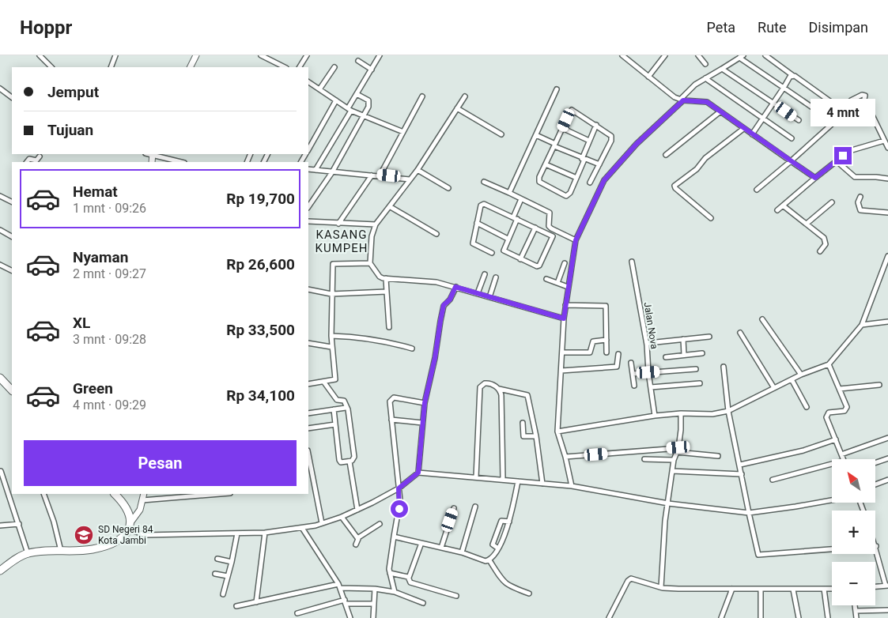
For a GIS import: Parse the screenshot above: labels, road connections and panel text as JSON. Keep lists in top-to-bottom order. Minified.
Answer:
{"streets":{"street":["Jalan Nova"]},"districts":["KASANG KUMPEH"],"places":{"school or university":["SD Negeri 84 Kota Jambi"]},"north":"top left","page":{"header":"Hoppr","nav":["Peta","Rute","Disimpan"],"banner":["Jemput","Tujuan"],"bubble":"4 mnt","list":[{"name":"Hemat","note":"1 mnt · 09:26","value":"Rp 19,700"},{"name":"Nyaman","note":"2 mnt · 09:27","value":"Rp 26,600"},{"name":"XL","note":"3 mnt · 09:28","value":"Rp 33,500"},{"name":"Green","note":"4 mnt · 09:29","value":"Rp 34,100"}],"buttons":"Pesan","map_buttons":["+","−"]}}
